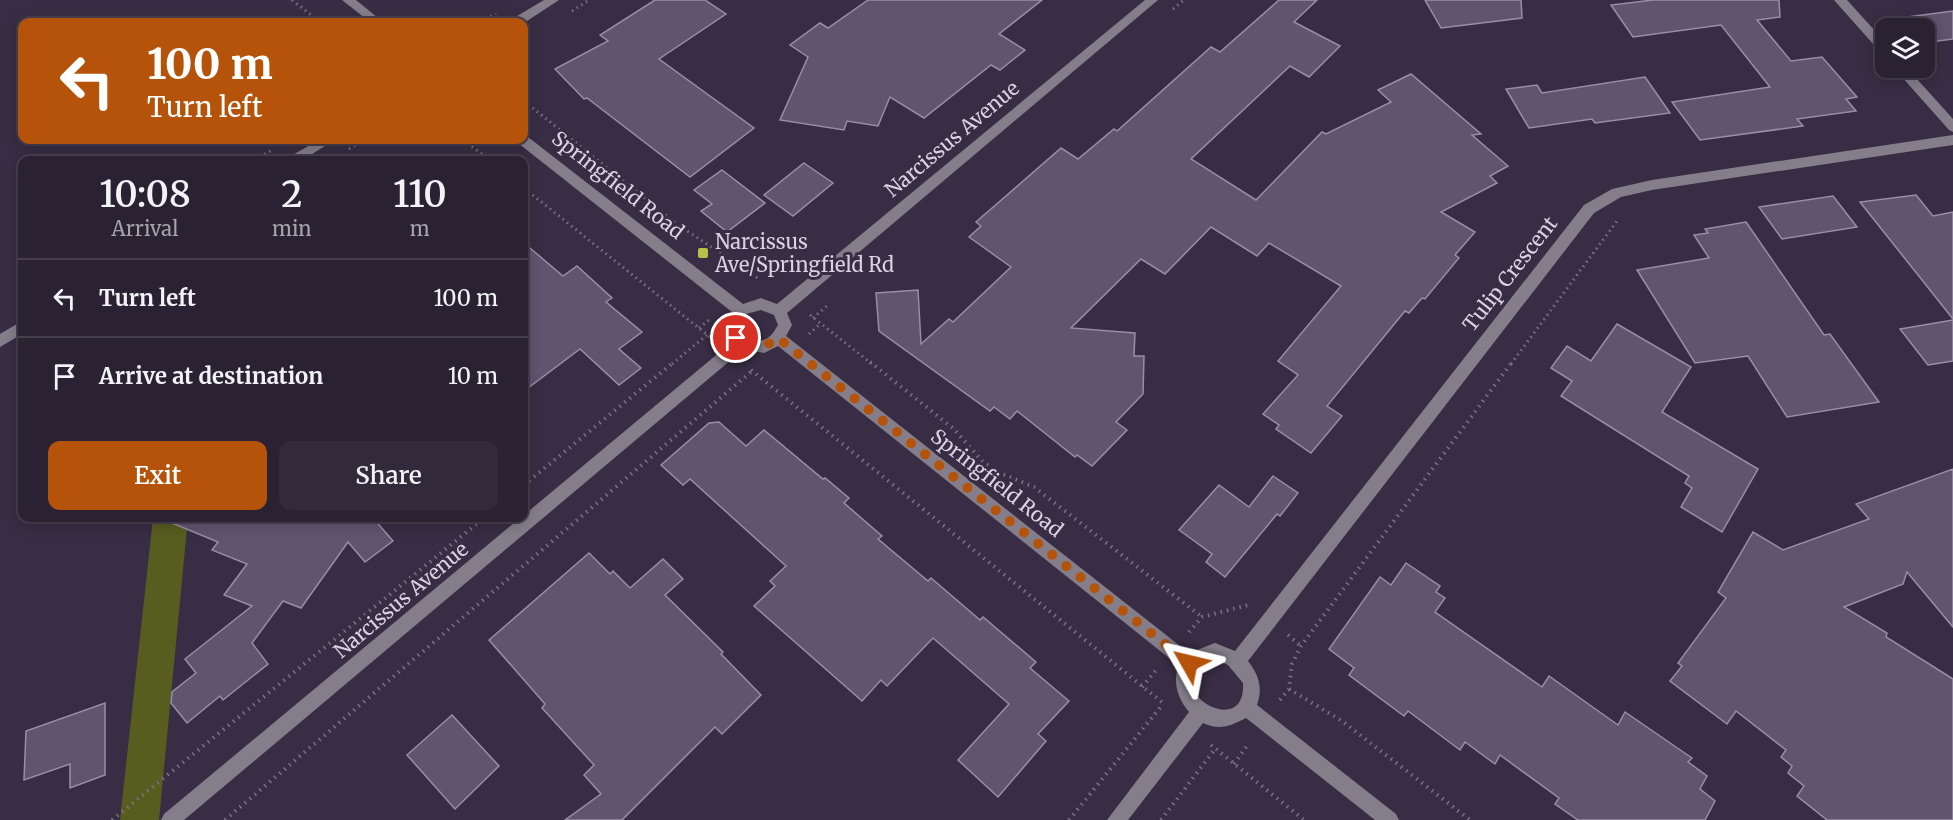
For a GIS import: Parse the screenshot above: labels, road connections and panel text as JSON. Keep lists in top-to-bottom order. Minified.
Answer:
{"streets":{"street":["Narcissus Avenue","Springfield Road","Tulip Crescent"]},"crossings":[["Narcissus Avenue","Springfield Road"],["Springfield Road","Tulip Crescent"]],"places":{"transit":["Narcissus Ave/Springfield Rd"]},"page":{"turn":["100 m","Turn left"],"eta":["10:08","Arrival","2","min","110","m"],"list":[{"name":"Turn left","value":"100 m"},{"name":"Arrive at destination","value":"10 m"}],"buttons":["Exit","Share"]}}
